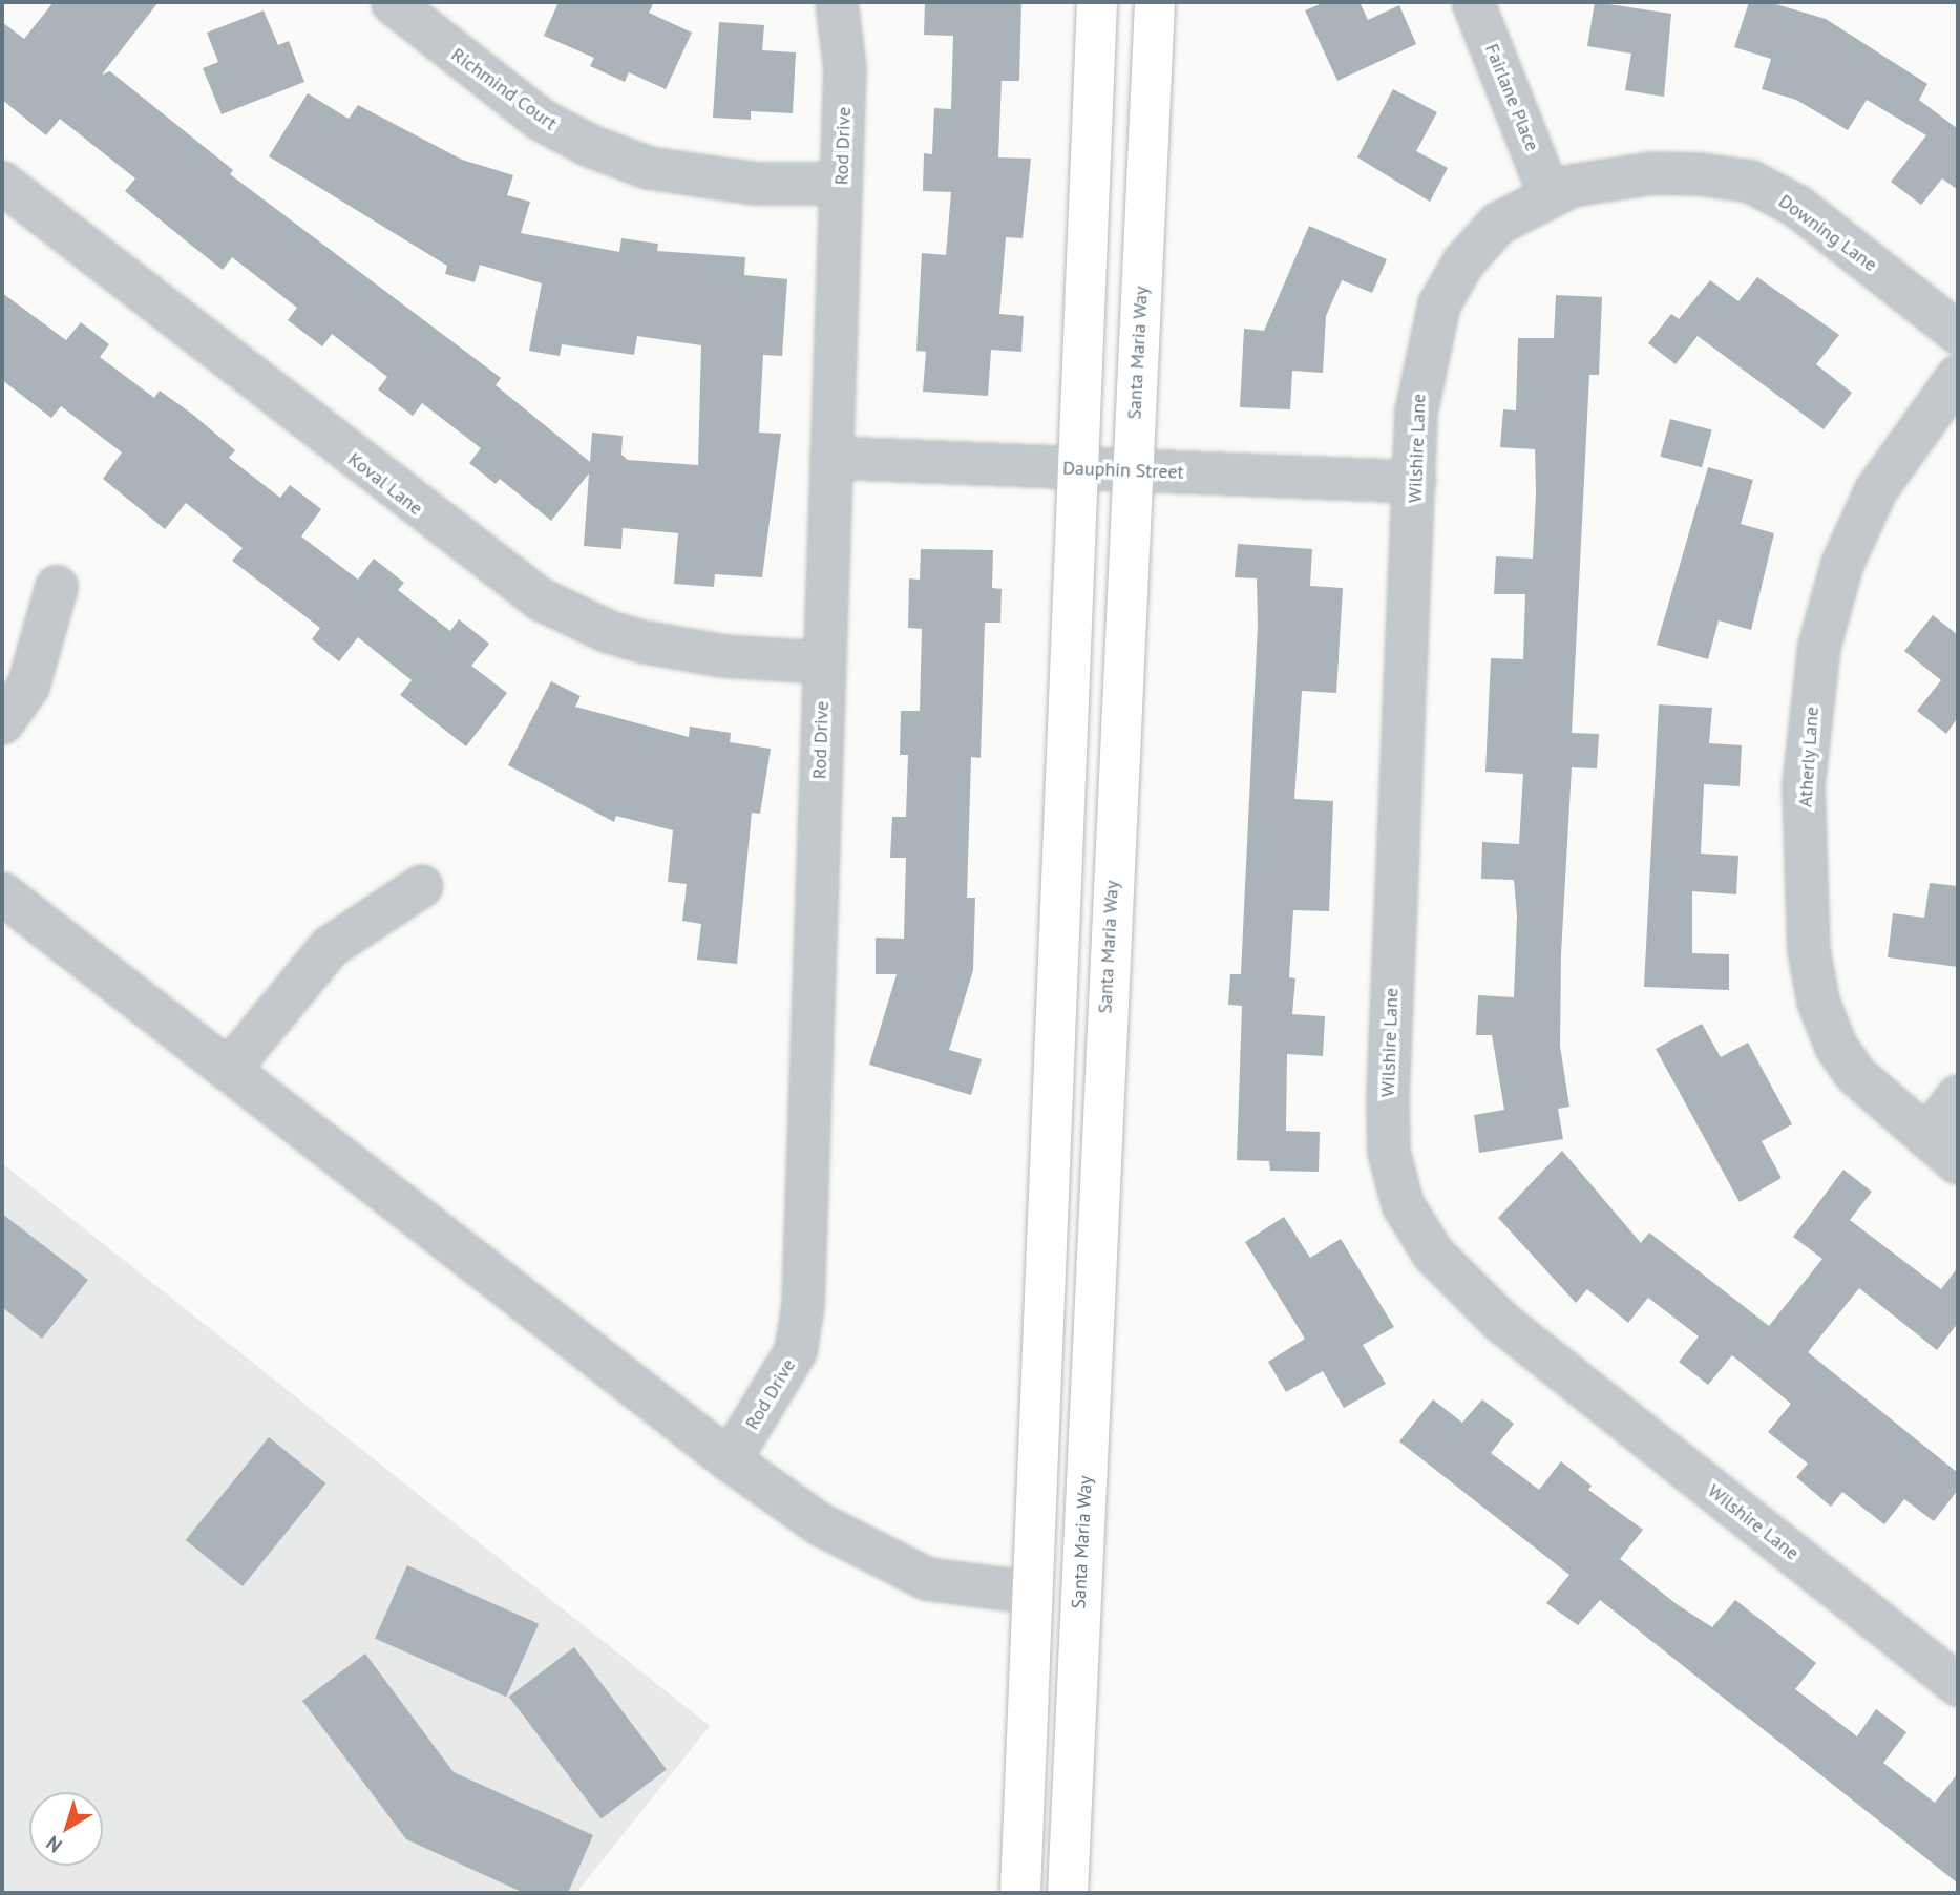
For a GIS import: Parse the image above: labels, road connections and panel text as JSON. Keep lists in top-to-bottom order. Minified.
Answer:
{"streets":{"main road":["Santa Maria Way"],"street":["Richmind Court","Fairlane Place","Rod Drive","Downing Lane","Wilshire Lane","Dauphin Street","Koval Lane","Atherly Lane"]},"crossings":[["Richmind Court","Rod Drive"],["Fairlane Place","Downing Lane"],["Fairlane Place","Wilshire Lane"],["Rod Drive","Dauphin Street"],["Rod Drive","Koval Lane"],["Downing Lane","Wilshire Lane"],["Santa Maria Way","Dauphin Street"],["Wilshire Lane","Dauphin Street"]],"north":"bottom left"}
